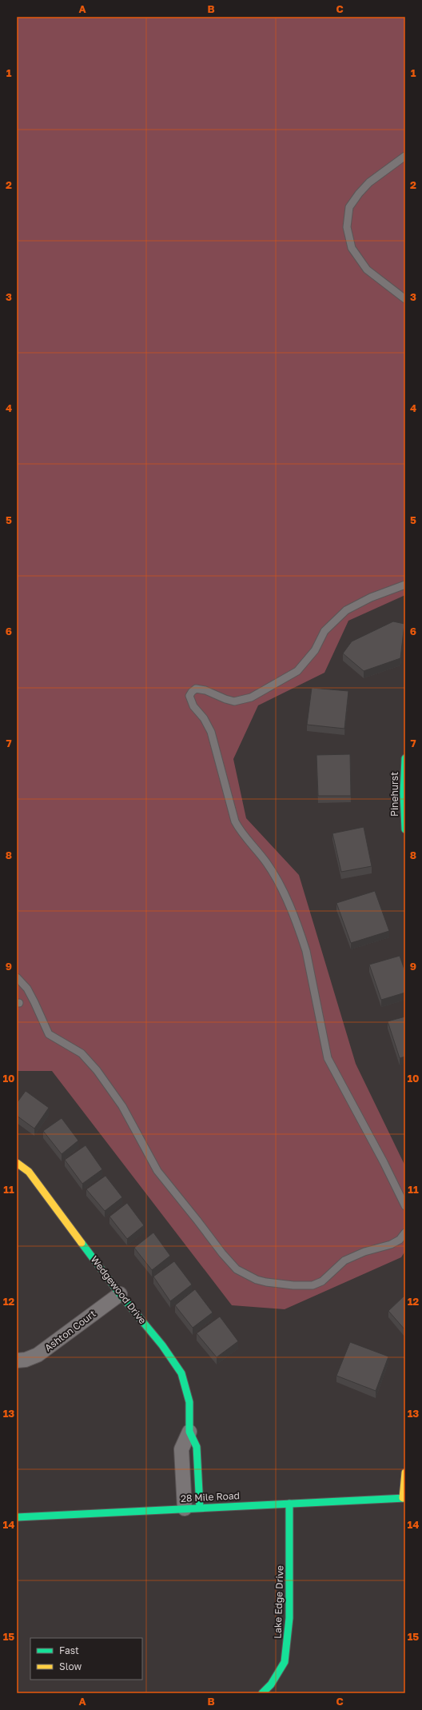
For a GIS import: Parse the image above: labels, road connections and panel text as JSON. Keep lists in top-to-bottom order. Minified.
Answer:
{"streets":{"street":["Pinehurst","Wedgewood Drive","Ashton Court","28 Mile Road","Lake Edge Drive"]},"crossings":[["Wedgewood Drive","Ashton Court"],["Wedgewood Drive","28 Mile Road"],["28 Mile Road","Lake Edge Drive"]],"legend":["Fast","Slow"],"grid":{"columns":["A","B","C"],"rows":["1","2","3","4","5","6","7","8","9","10","11","12","13","14","15"]}}
